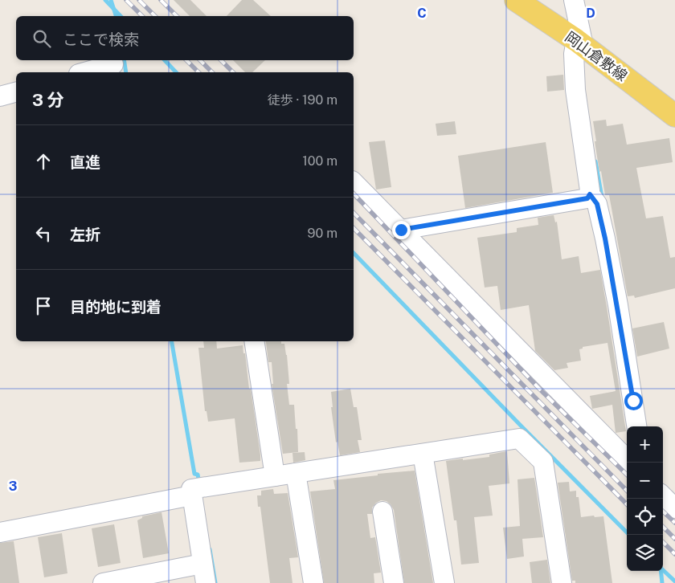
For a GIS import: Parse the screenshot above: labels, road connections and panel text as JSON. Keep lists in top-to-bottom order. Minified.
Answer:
{"streets":{"main road":["岡山倉敷線"]},"page":{"search":"ここで検索","heading":["3 分","徒歩 · 190 m"],"list":[["直進","100 m"],["左折","90 m"],"目的地に到着"],"map_buttons":["+","−"]},"grid":{"columns":["C","D"],"rows":["3"]}}
